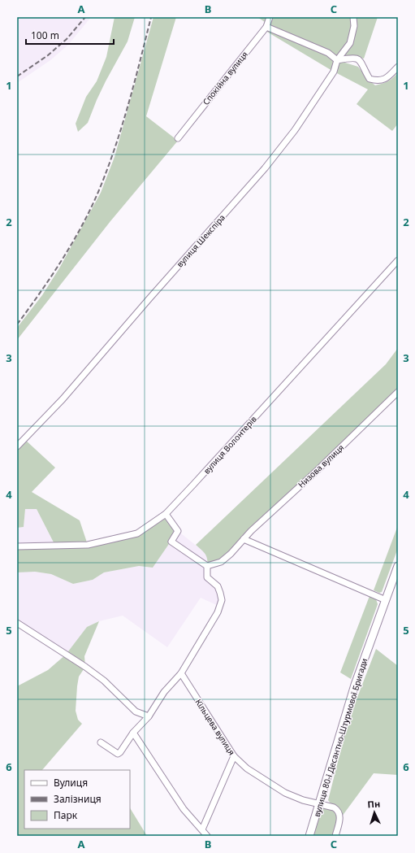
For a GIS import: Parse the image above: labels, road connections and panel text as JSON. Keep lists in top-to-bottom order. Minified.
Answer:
{"streets":{"street":["Спокійна вулиця","вулиця Шекспіра","вулиця Волонтерів","Низова вулиця","Кільцева вулиця","вулиця 80-ї Десантно-Штурмової Бригади"]},"crossings":[["Кільцева вулиця","вулиця 80-ї Десантно-Штурмової Бригади"]],"legend":["Вулиця","Залізниця","Парк"],"scale_bar":"100 m","north":"top","grid":{"columns":["A","B","C"],"rows":["1","2","3","4","5","6"]}}
